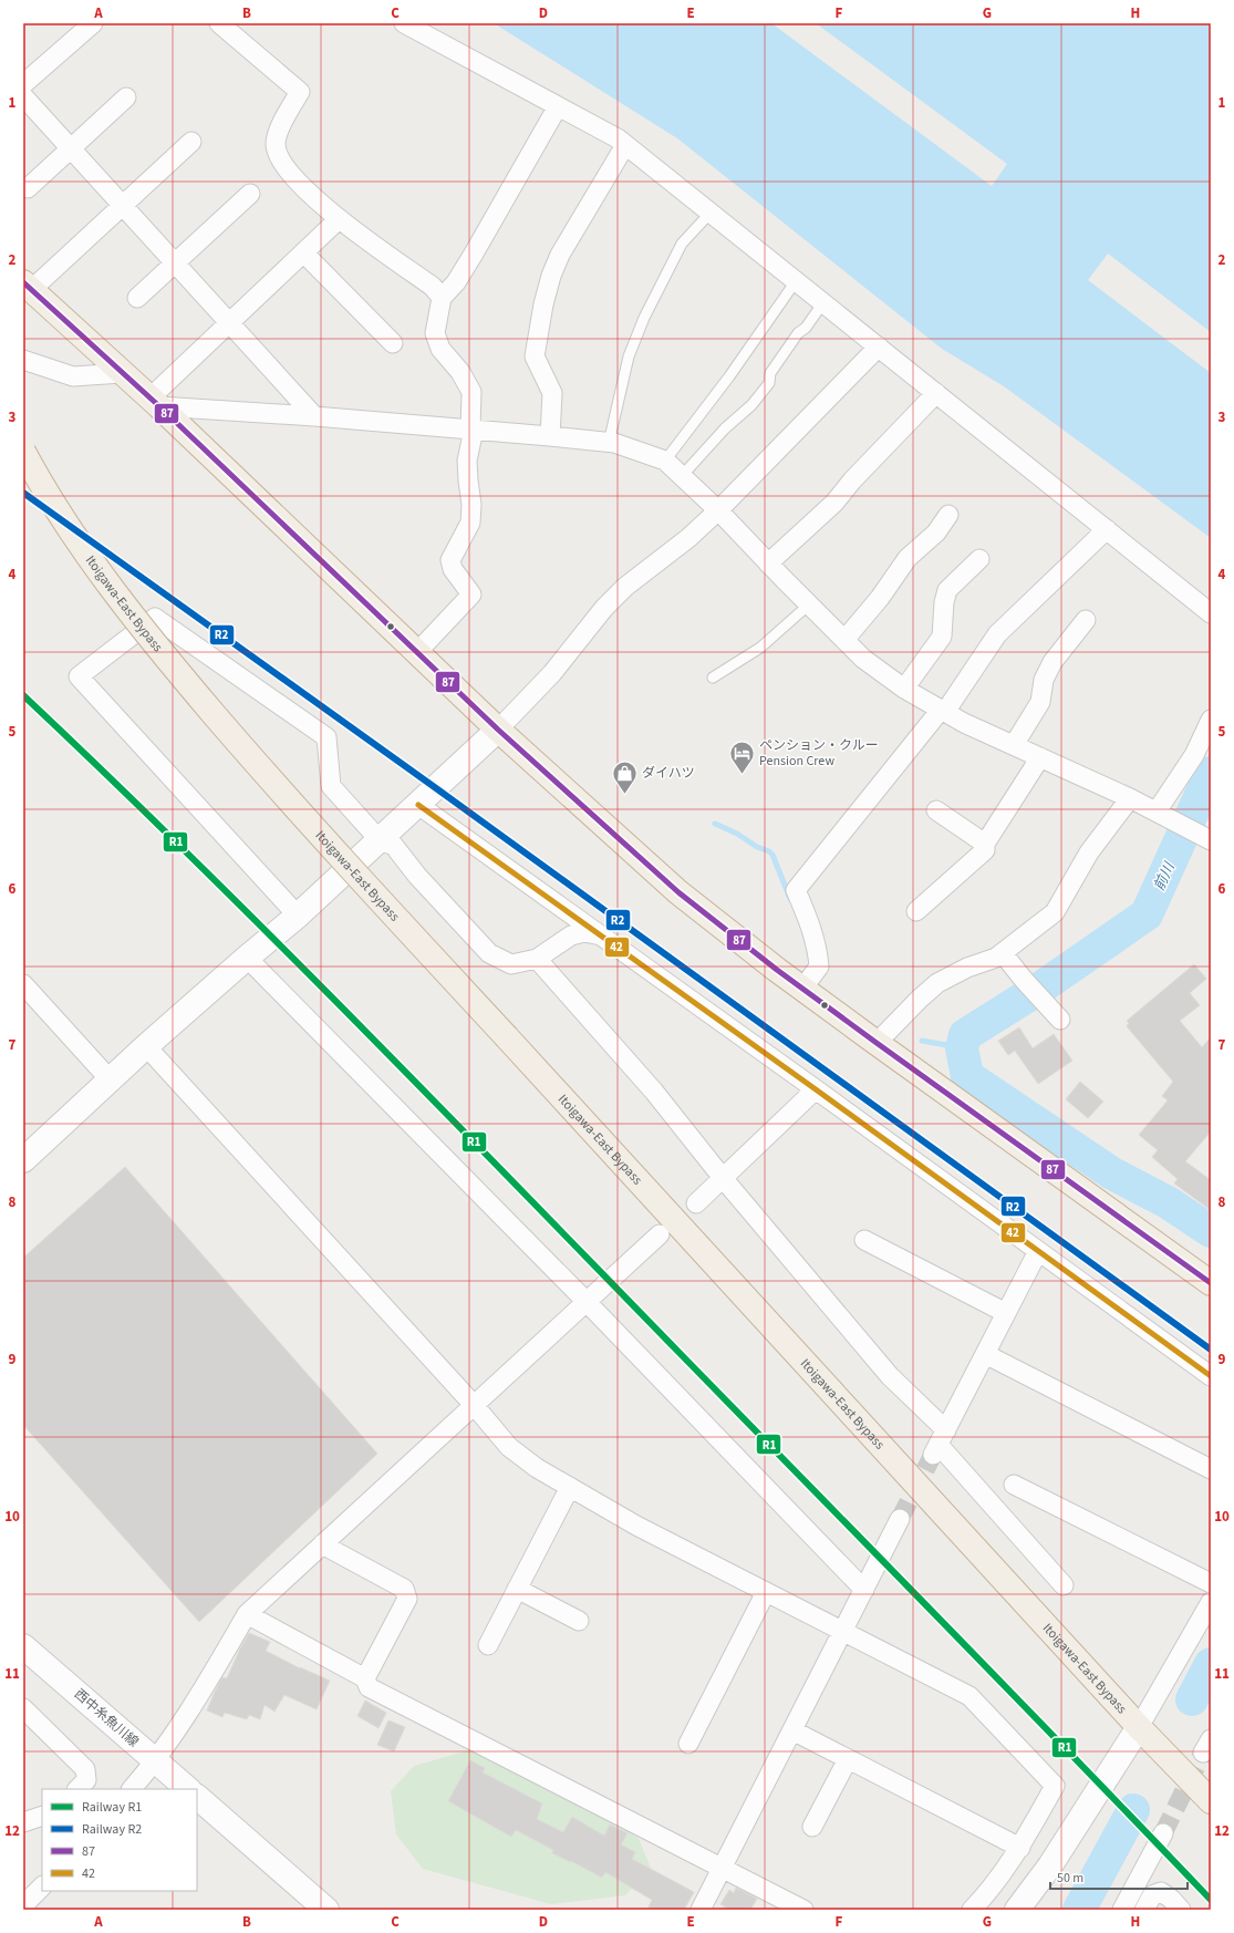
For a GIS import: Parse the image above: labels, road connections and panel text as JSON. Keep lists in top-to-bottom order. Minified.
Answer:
{"streets":{"highway":["Itoigawa-East Bypass"],"street":["西中糸魚川線"]},"water":["前川"],"places":{"hotel":["ペンション・クルー Pension Crew"],"shop":["ダイハツ"]},"lines":["transit line 87","rail line R2","rail line R1","transit line 42"],"legend":["Railway R1","Railway R2","87","42"],"scale_bar":"50 m","grid":{"columns":["A","B","C","D","E","F","G","H"],"rows":["1","2","3","4","5","6","7","8","9","10","11","12"]}}
